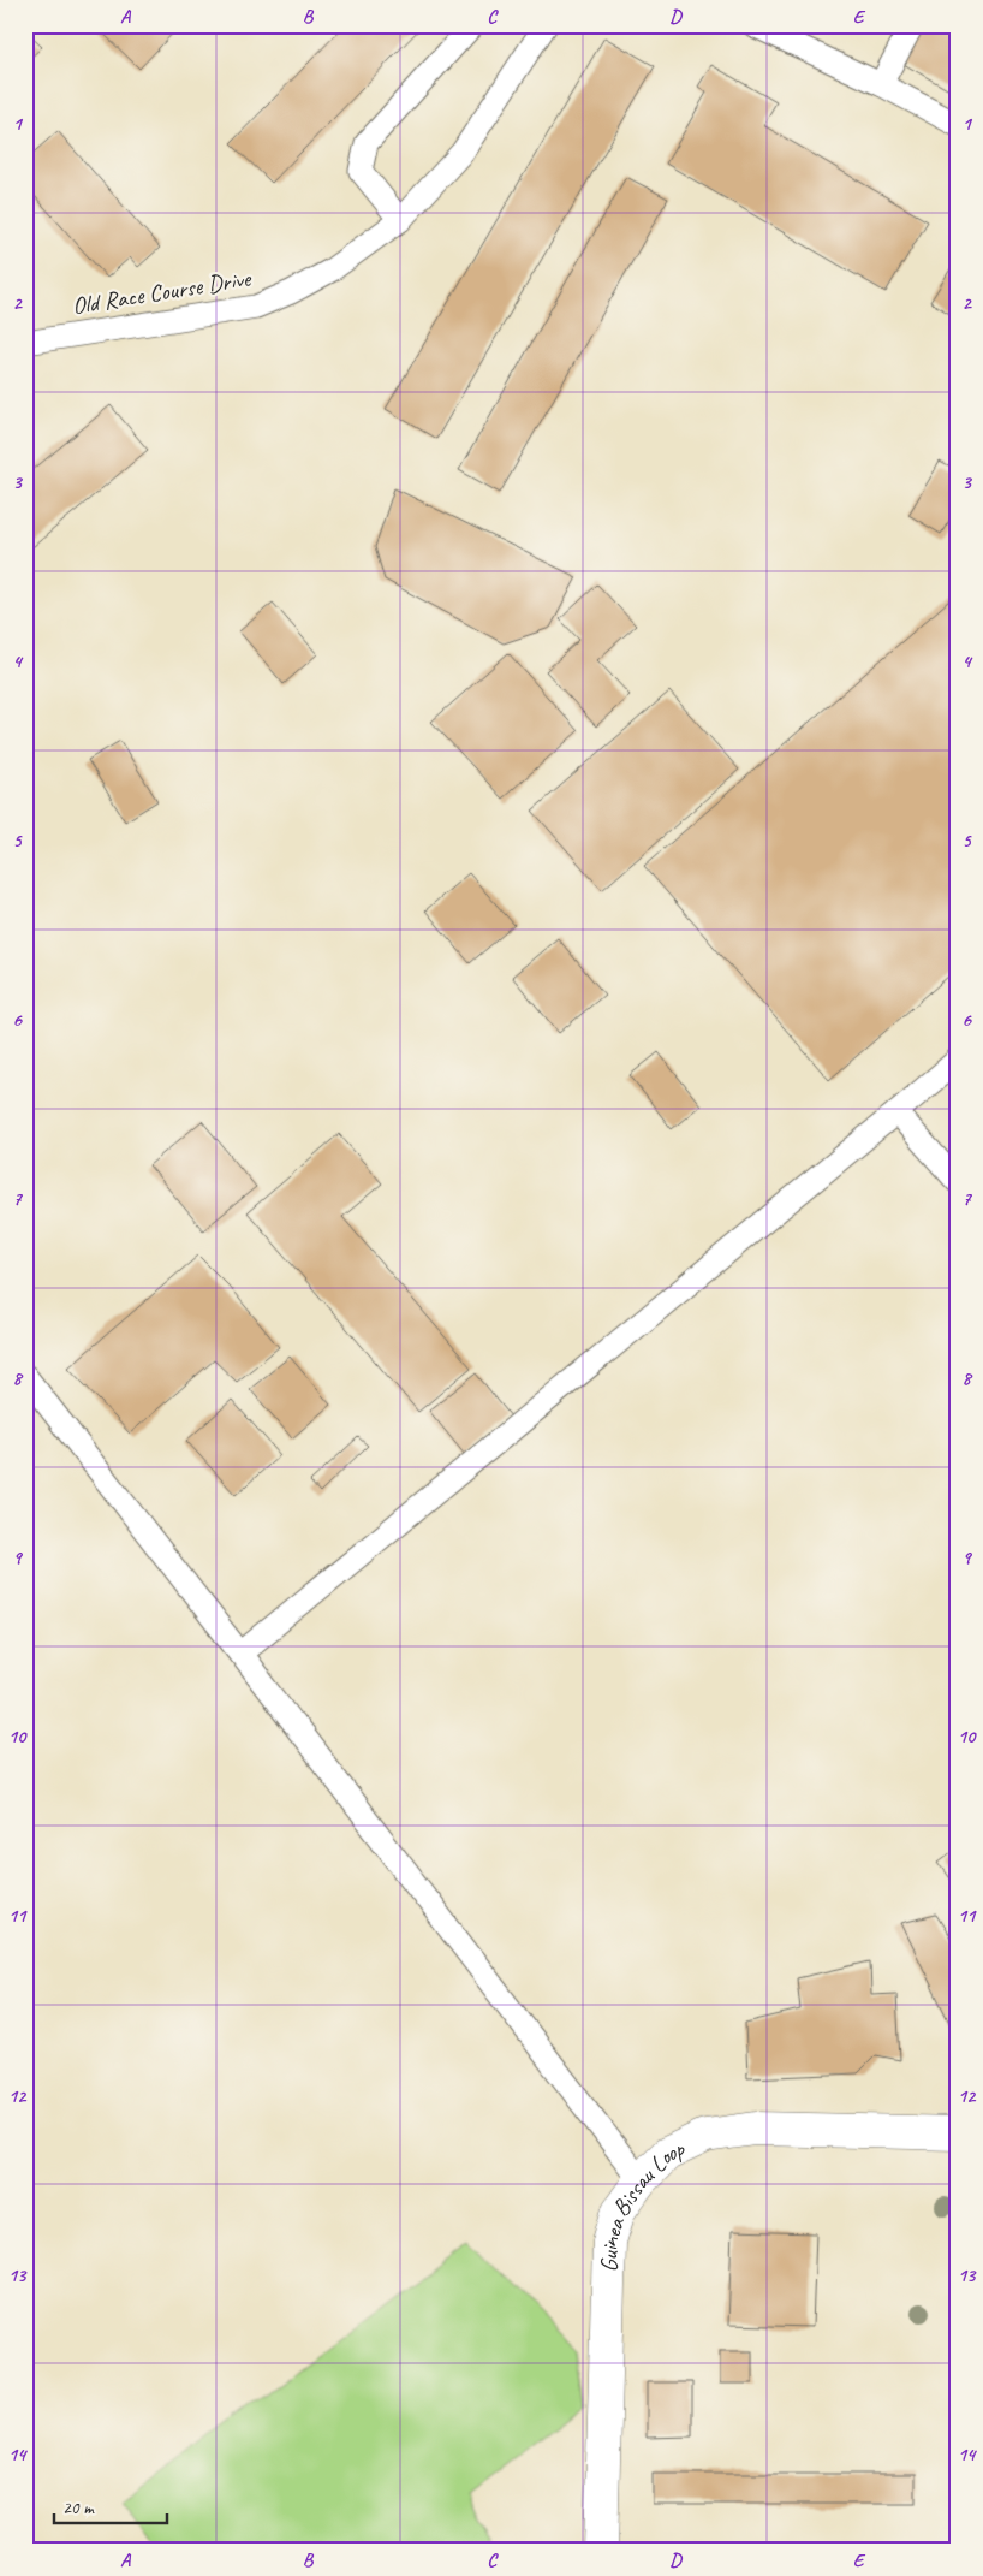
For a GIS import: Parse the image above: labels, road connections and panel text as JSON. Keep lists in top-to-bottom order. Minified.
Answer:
{"streets":{"street":["Guinea Bissau Loop"],"lane":["Old Race Course Drive"]},"scale_bar":"20 m","grid":{"columns":["A","B","C","D","E"],"rows":["1","2","3","4","5","6","7","8","9","10","11","12","13","14"]}}
